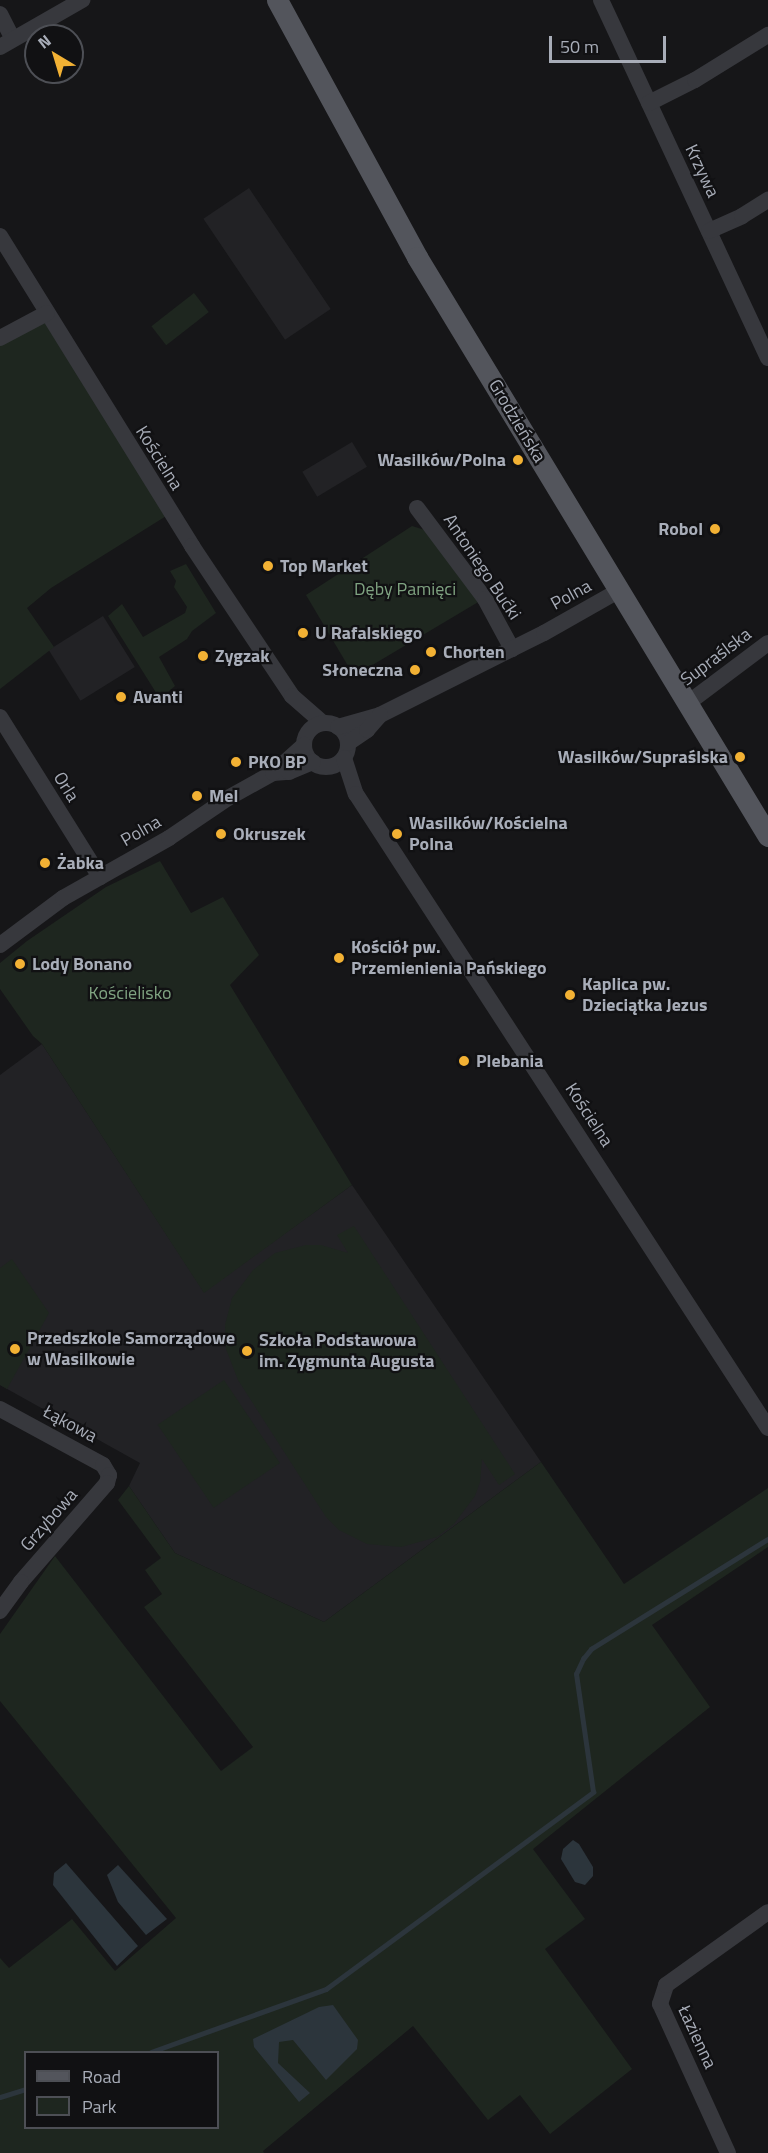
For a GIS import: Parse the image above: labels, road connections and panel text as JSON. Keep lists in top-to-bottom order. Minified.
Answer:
{"streets":{"main road":["Grodzieńska"],"street":["Krzywa","Kościelna","Antoniego Bućki","Polna","Supraślska","Orla","Łąkowa","Grzybowa","Łazienna"]},"crossings":[["Grodzieńska","Polna"],["Grodzieńska","Supraślska"],["Kościelna","Polna"],["Antoniego Bućki","Polna"],["Polna","Orla"],["Łąkowa","Grzybowa"]],"parks":["Dęby Pamięci","Kościelisko"],"places":["Wasilków/Polna","Robol","Top Market","U Rafalskiego","Chorten","Zygzak","Słoneczna","Avanti","Wasilków/Supraślska","PKO BP","Mel","Okruszek","Wasilków/Kościelna Polna","Żabka","Kościół pw. Przemienienia Pańskiego","Lody Bonano","Kaplica pw. Dzieciątka Jezus","Plebania","Przedszkole Samorządowe w Wasilkowie","Szkoła Podstawowa im. Zygmunta Augusta"],"legend":["Road","Park"],"scale_bar":"50 m","north":"top left"}
